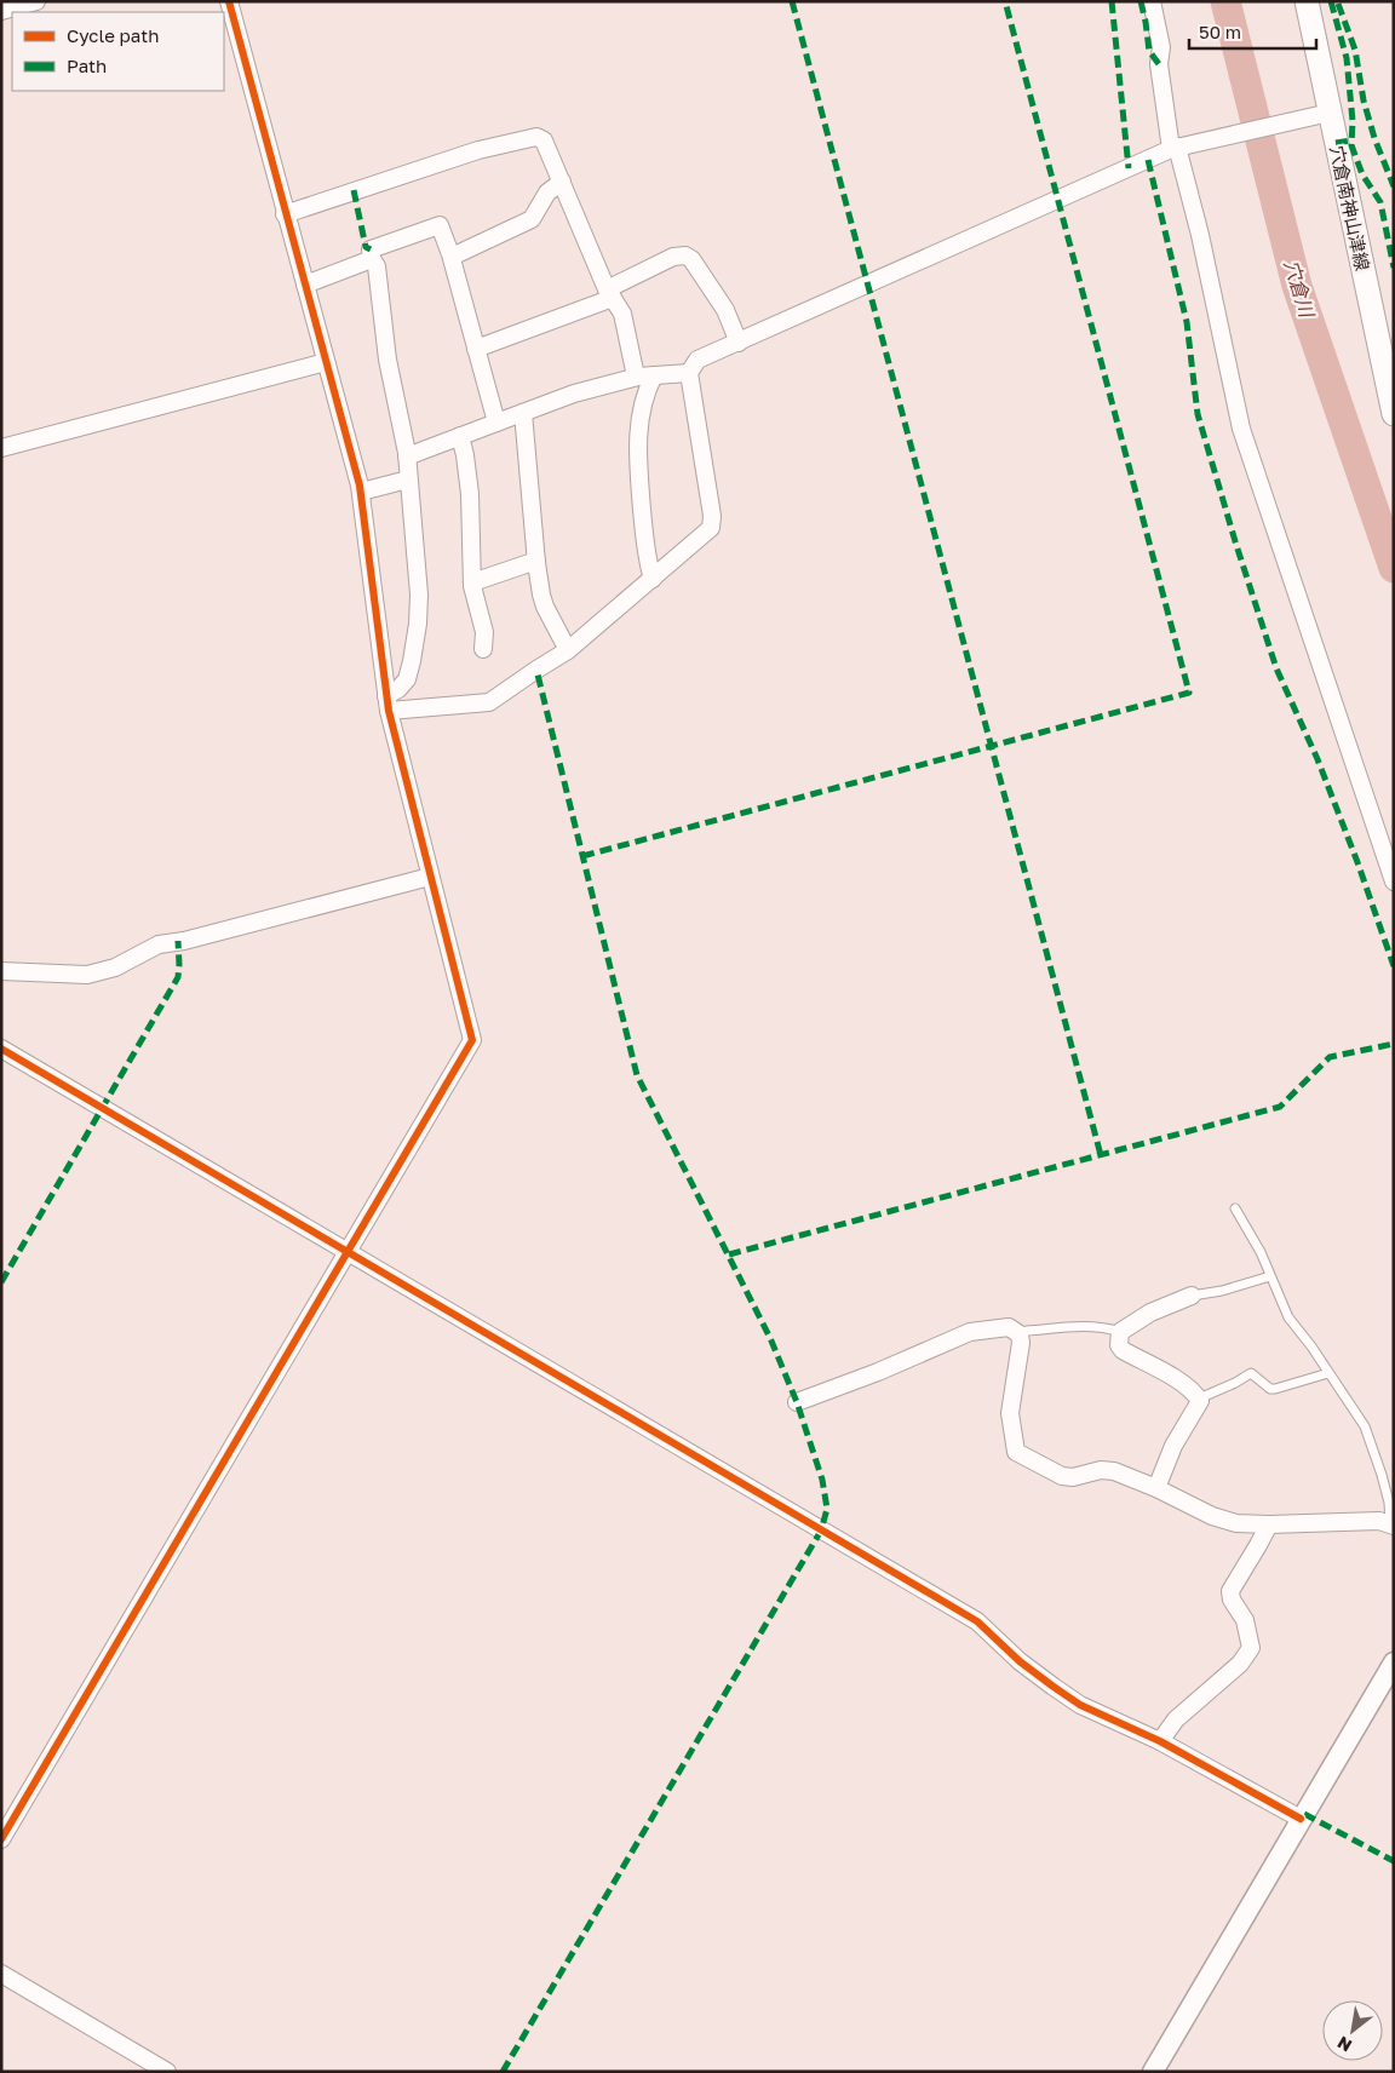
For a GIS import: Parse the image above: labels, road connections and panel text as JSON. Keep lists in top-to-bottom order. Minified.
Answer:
{"streets":{"main road":["穴倉南神山津線"]},"water":["穴倉川"],"legend":["Cycle path","Path"],"scale_bar":"50 m","north":"bottom left"}
